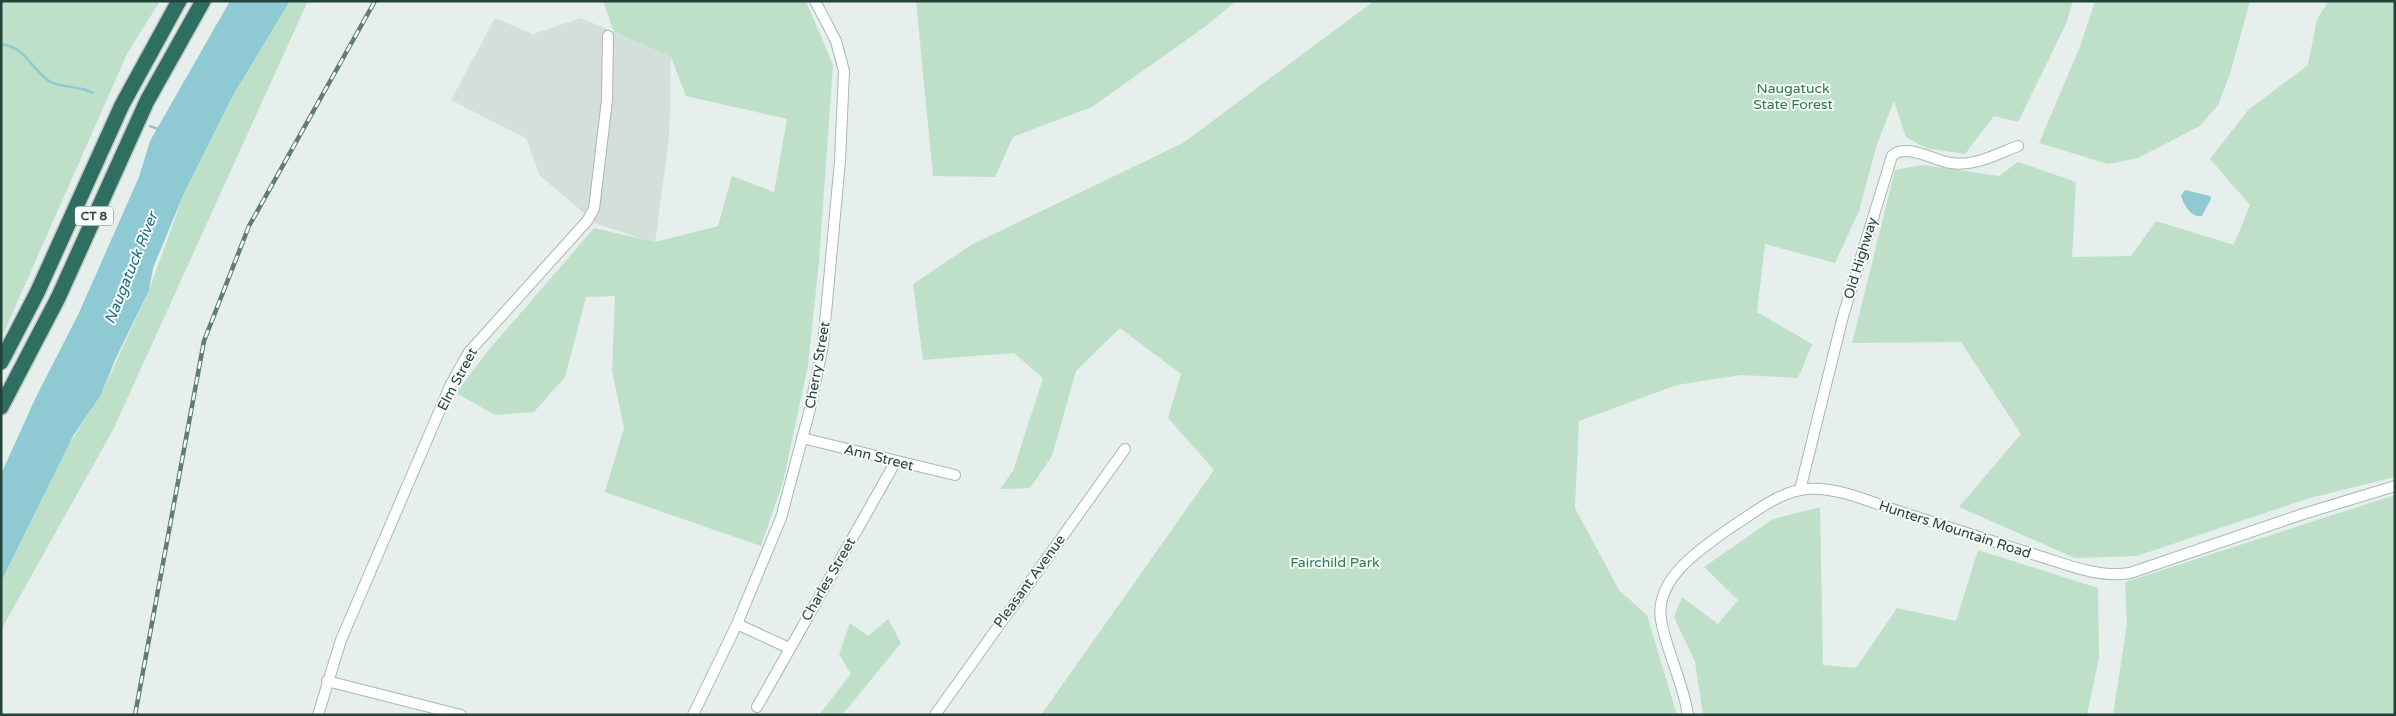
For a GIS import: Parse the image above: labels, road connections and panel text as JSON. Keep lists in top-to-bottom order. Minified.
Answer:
{"streets":{"highway":["CT 8"],"street":["Old Highway","Cherry Street","Elm Street","Ann Street","Hunters Mountain Road","Charles Street","Pleasant Avenue"]},"crossings":[["Old Highway","Hunters Mountain Road"],["Cherry Street","Ann Street"],["Ann Street","Charles Street"]],"water":["Naugatuck River"],"parks":["Naugatuck State Forest","Fairchild Park"]}
